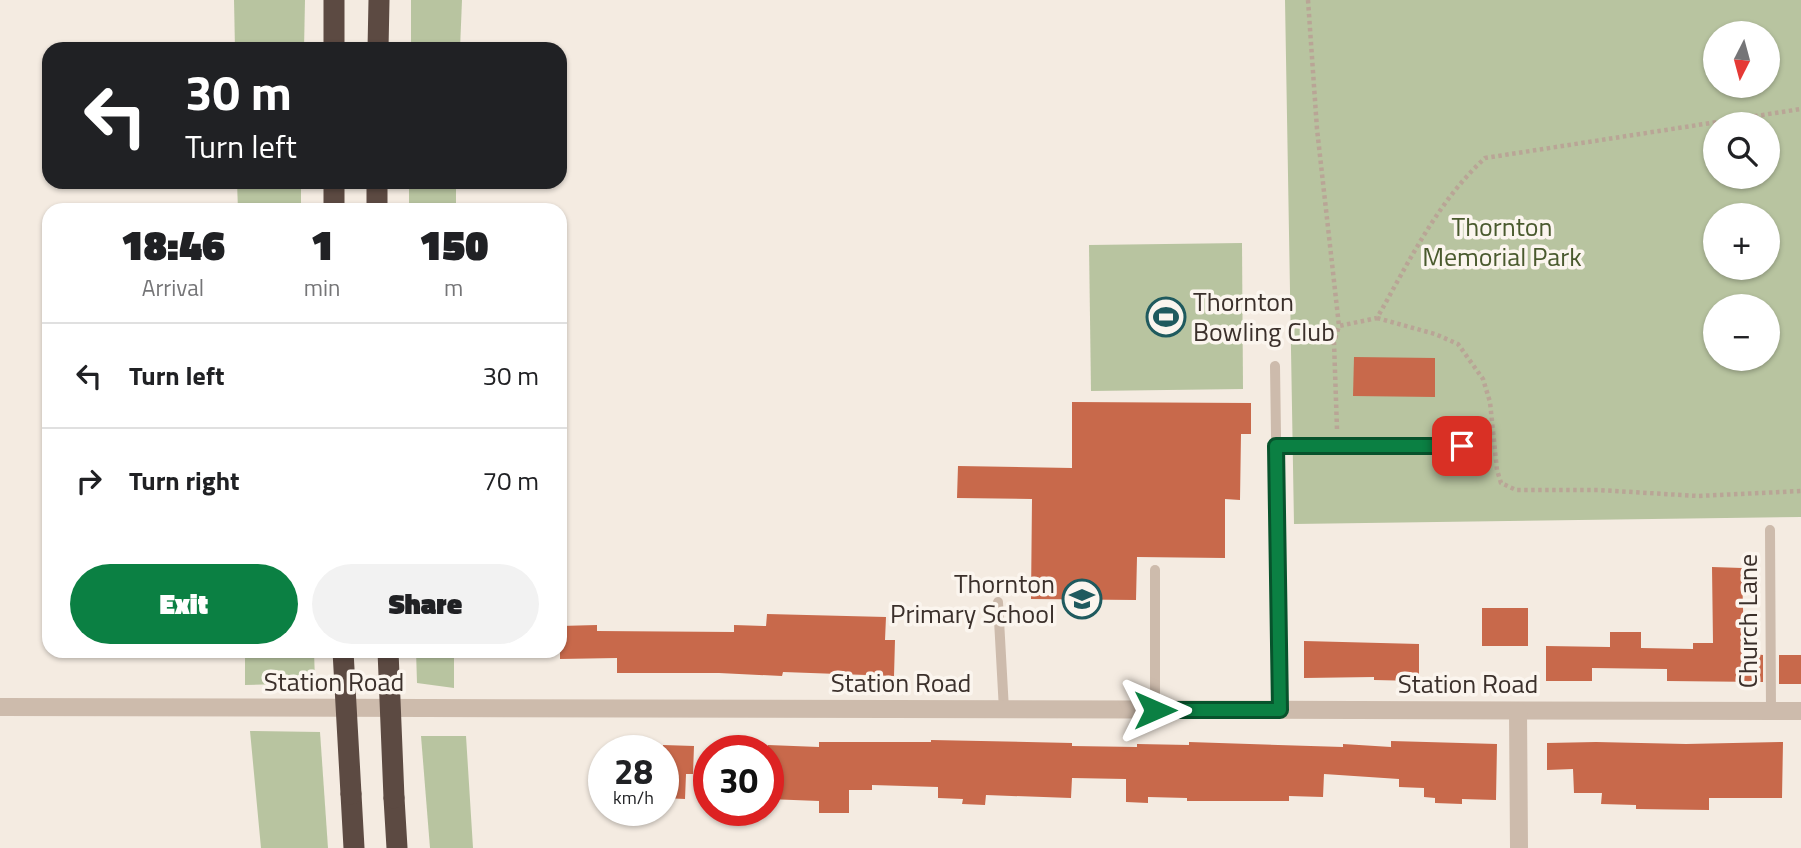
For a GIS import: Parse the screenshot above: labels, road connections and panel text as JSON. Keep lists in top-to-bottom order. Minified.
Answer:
{"streets":{"street":["Station Road"],"lane":["Church Lane"]},"crossings":[["Church Lane","Station Road"]],"parks":["Thornton Memorial Park"],"places":{"sports":["Thornton Bowling Club"],"school or university":["Thornton Primary School"]},"north":"bottom","page":{"map_buttons":["+","−"],"turn":["30 m","Turn left"],"eta":["18:46","Arrival","1","min","150","m"],"list":[{"name":"Turn left","value":"30 m"},{"name":"Turn right","value":"70 m"}],"buttons":["Exit","Share"],"speed":"28 km/h","limit":"30"}}
